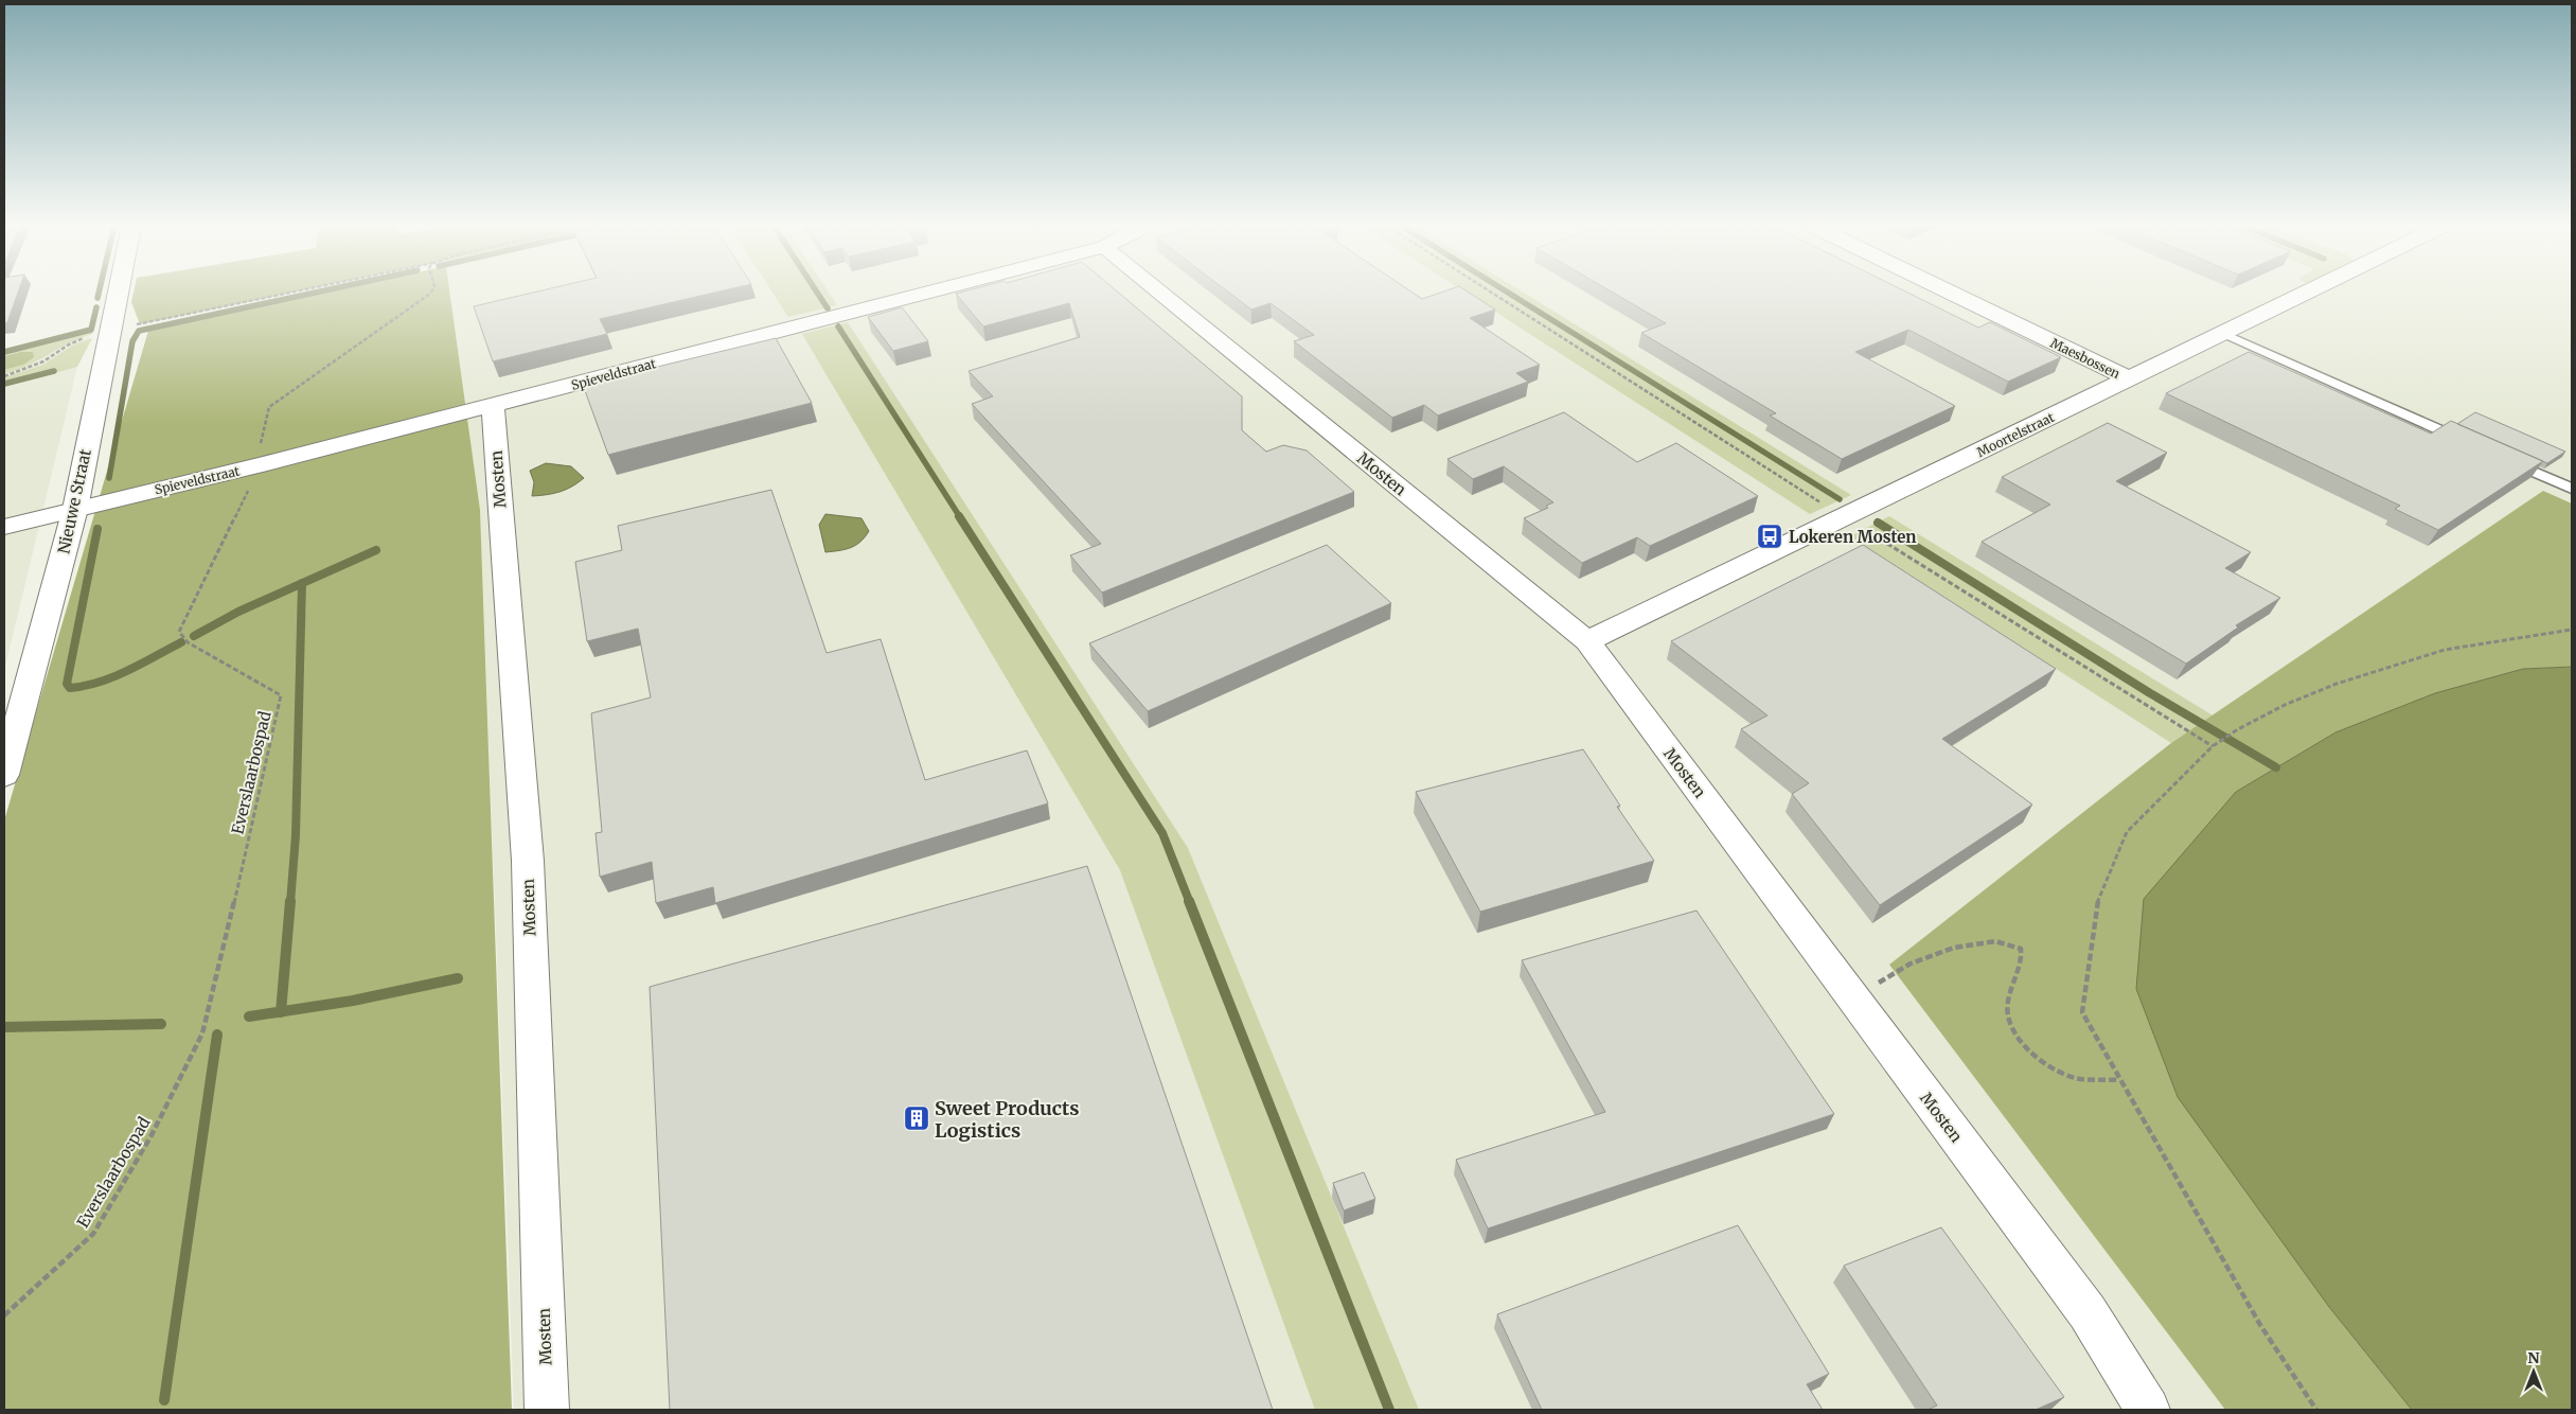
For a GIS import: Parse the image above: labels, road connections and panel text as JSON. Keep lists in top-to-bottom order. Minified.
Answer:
{"streets":{"street":["Maesbossen","Spieveldstraat","Moortelstraat","Mosten","Nieuwe Straat"],"path":["Everslaarbospad"]},"crossings":[["Maesbossen","Moortelstraat"],["Spieveldstraat","Mosten"],["Spieveldstraat","Nieuwe Straat"],["Spieveldstraat","Everslaarbospad"],["Moortelstraat","Mosten"]],"places":{"bus stop":["Lokeren Mosten"],"building":["Sweet Products Logistics"]},"north":"top"}
